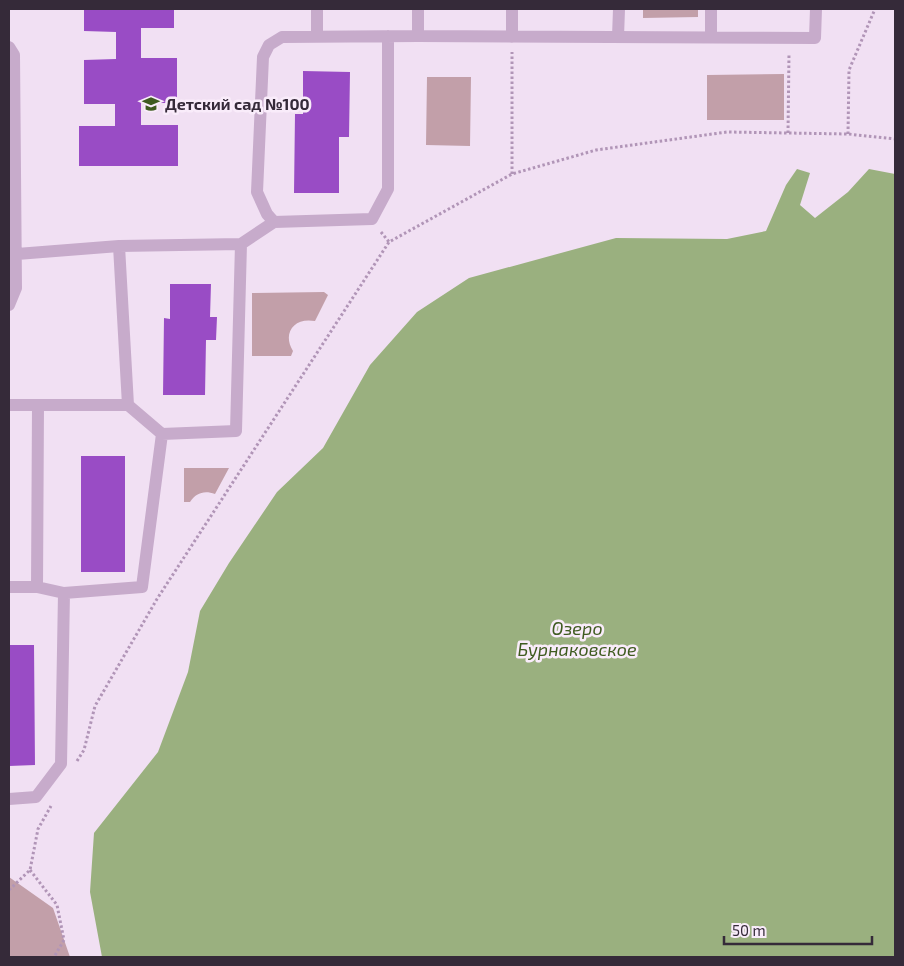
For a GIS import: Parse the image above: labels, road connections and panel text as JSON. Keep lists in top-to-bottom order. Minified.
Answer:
{"water":["Озеро Бурнаковское"],"places":{"school or university":["Детский сад №100"]},"scale_bar":"50 m"}
